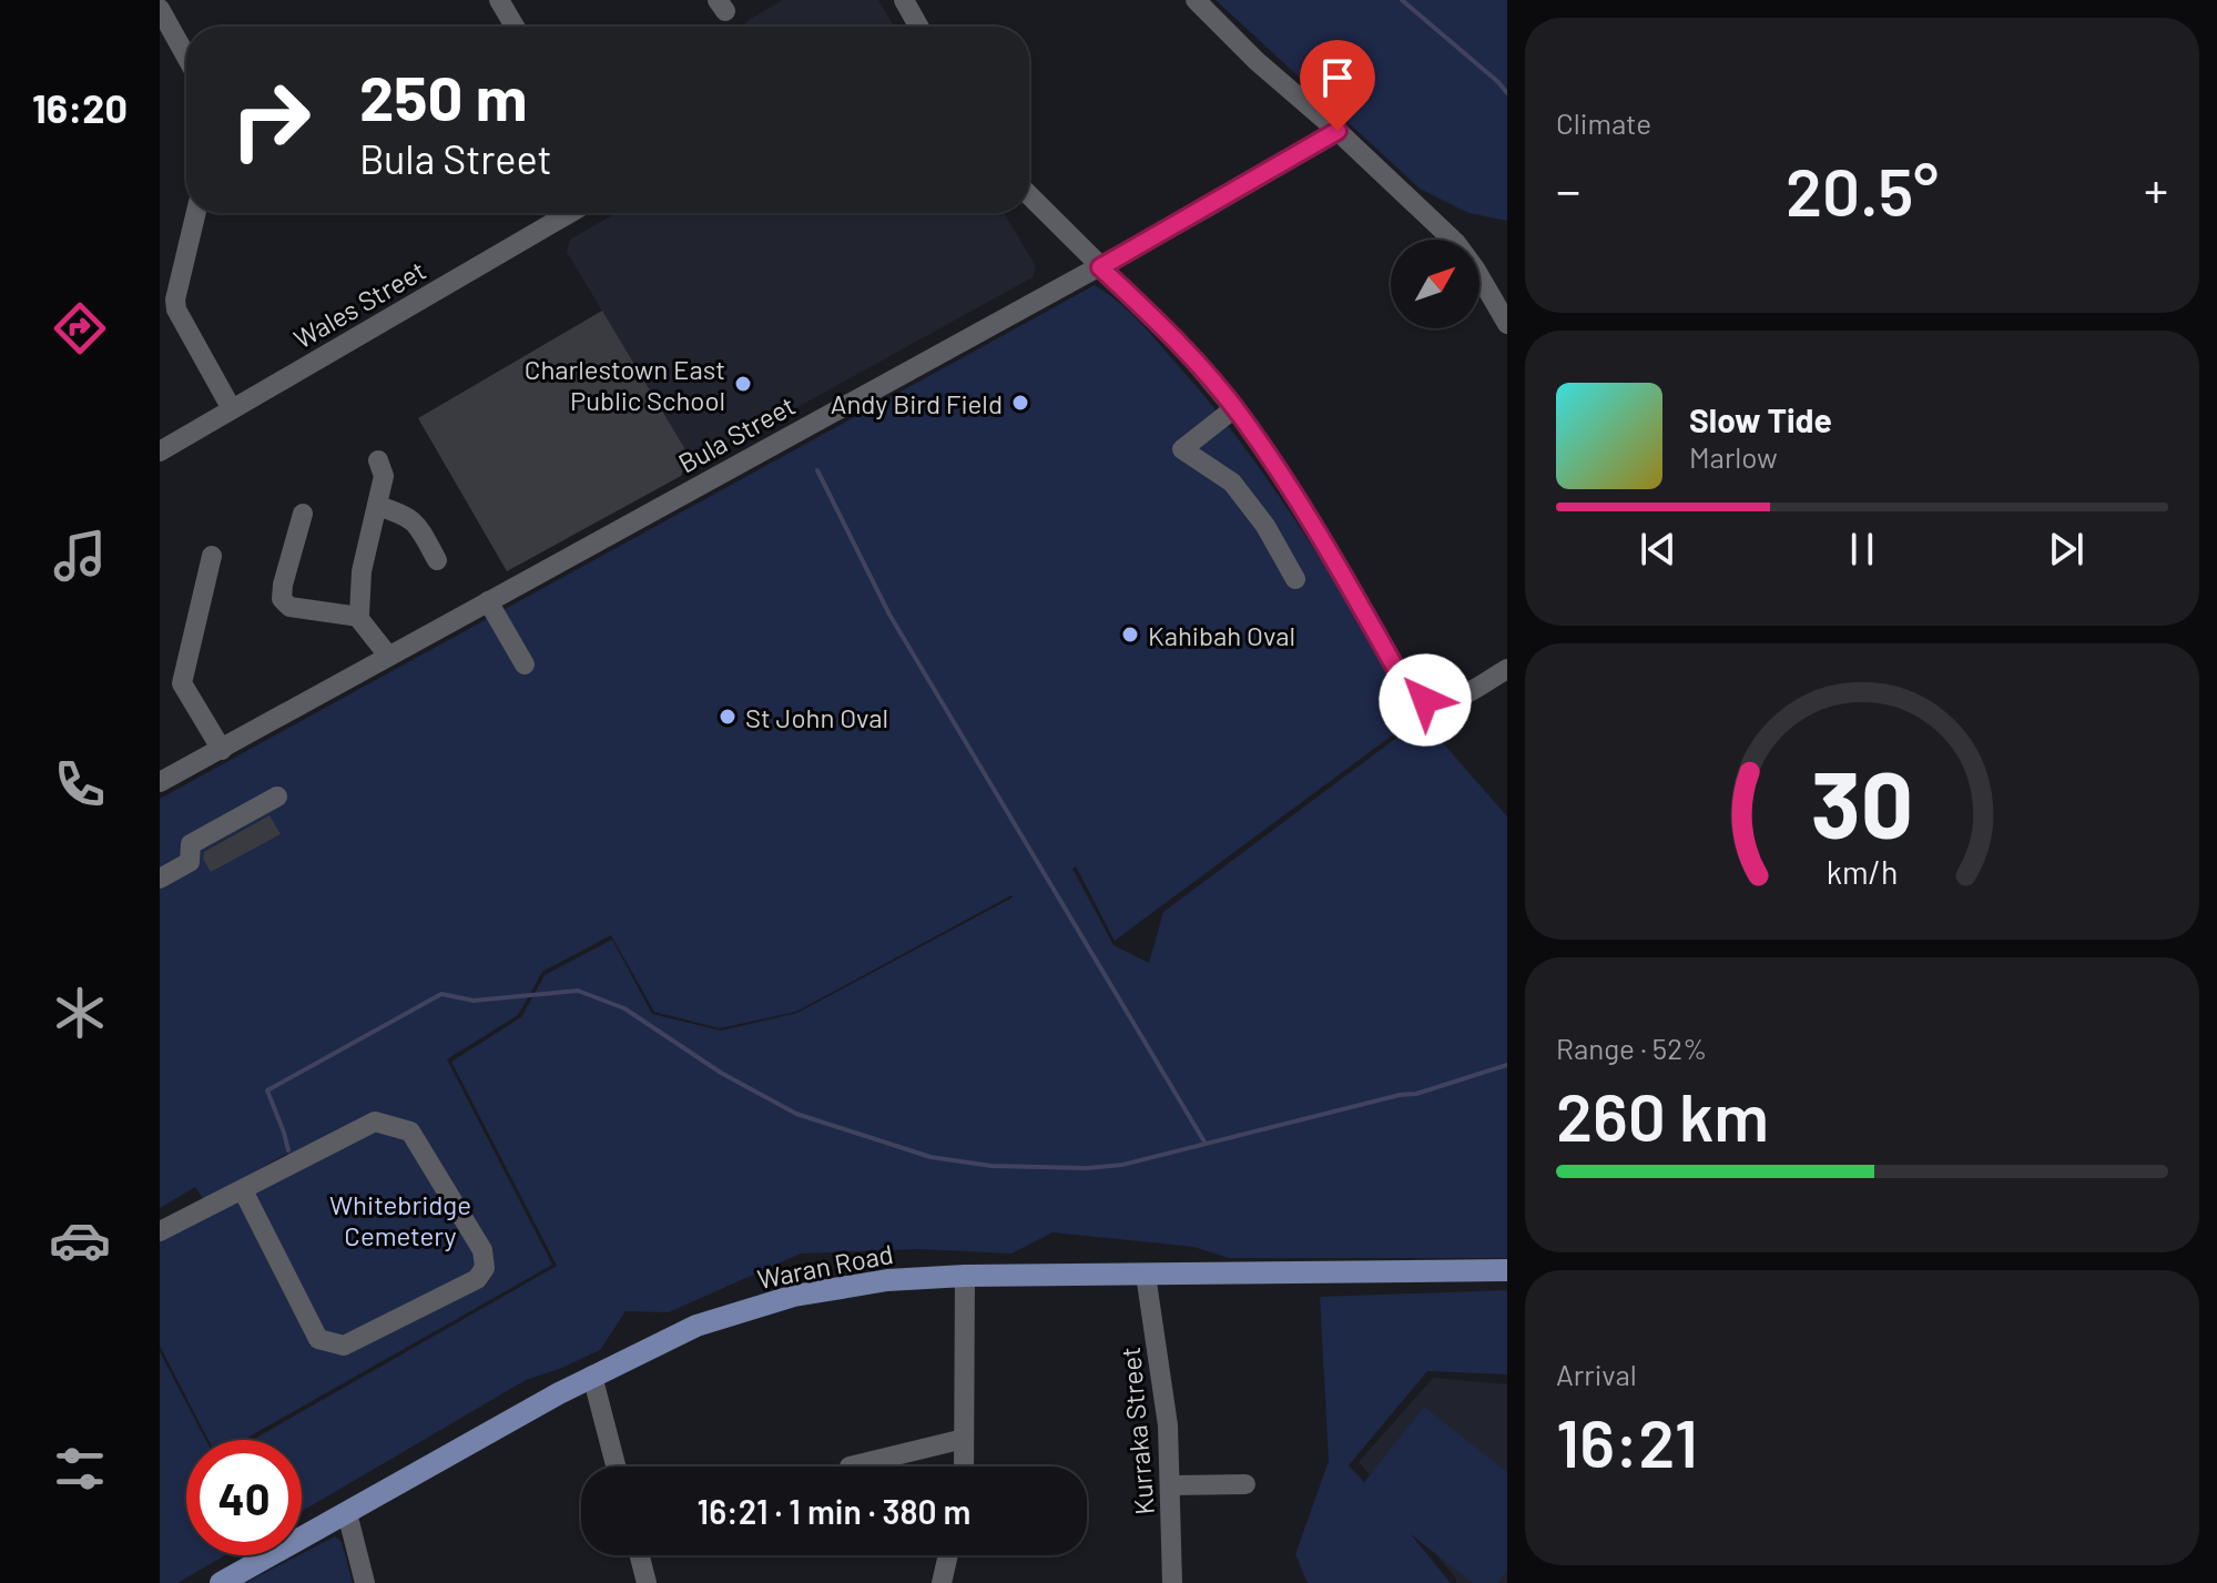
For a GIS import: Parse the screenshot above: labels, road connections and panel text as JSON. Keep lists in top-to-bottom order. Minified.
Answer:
{"streets":{"main road":["Waran Road"],"street":["Wales Street","Bula Street","Kurraka Street"]},"crossings":[["Waran Road","Kurraka Street"]],"parks":["Whitebridge Cemetery"],"places":["Charlestown East Public School","Andy Bird Field","Kahibah Oval","St John Oval"],"north":"top right","page":{"tabs":"16:20","tile":["Climate",["Range · 52%","260 km"],["Arrival","16:21"]],"turn":["250 m","Bula Street"],"heat":["−","20.5°","+"],"song":["Slow Tide","Marlow"],"limit":"40","trip":"16:21 · 1 min · 380 m","gauge":["30","km/h"]}}
